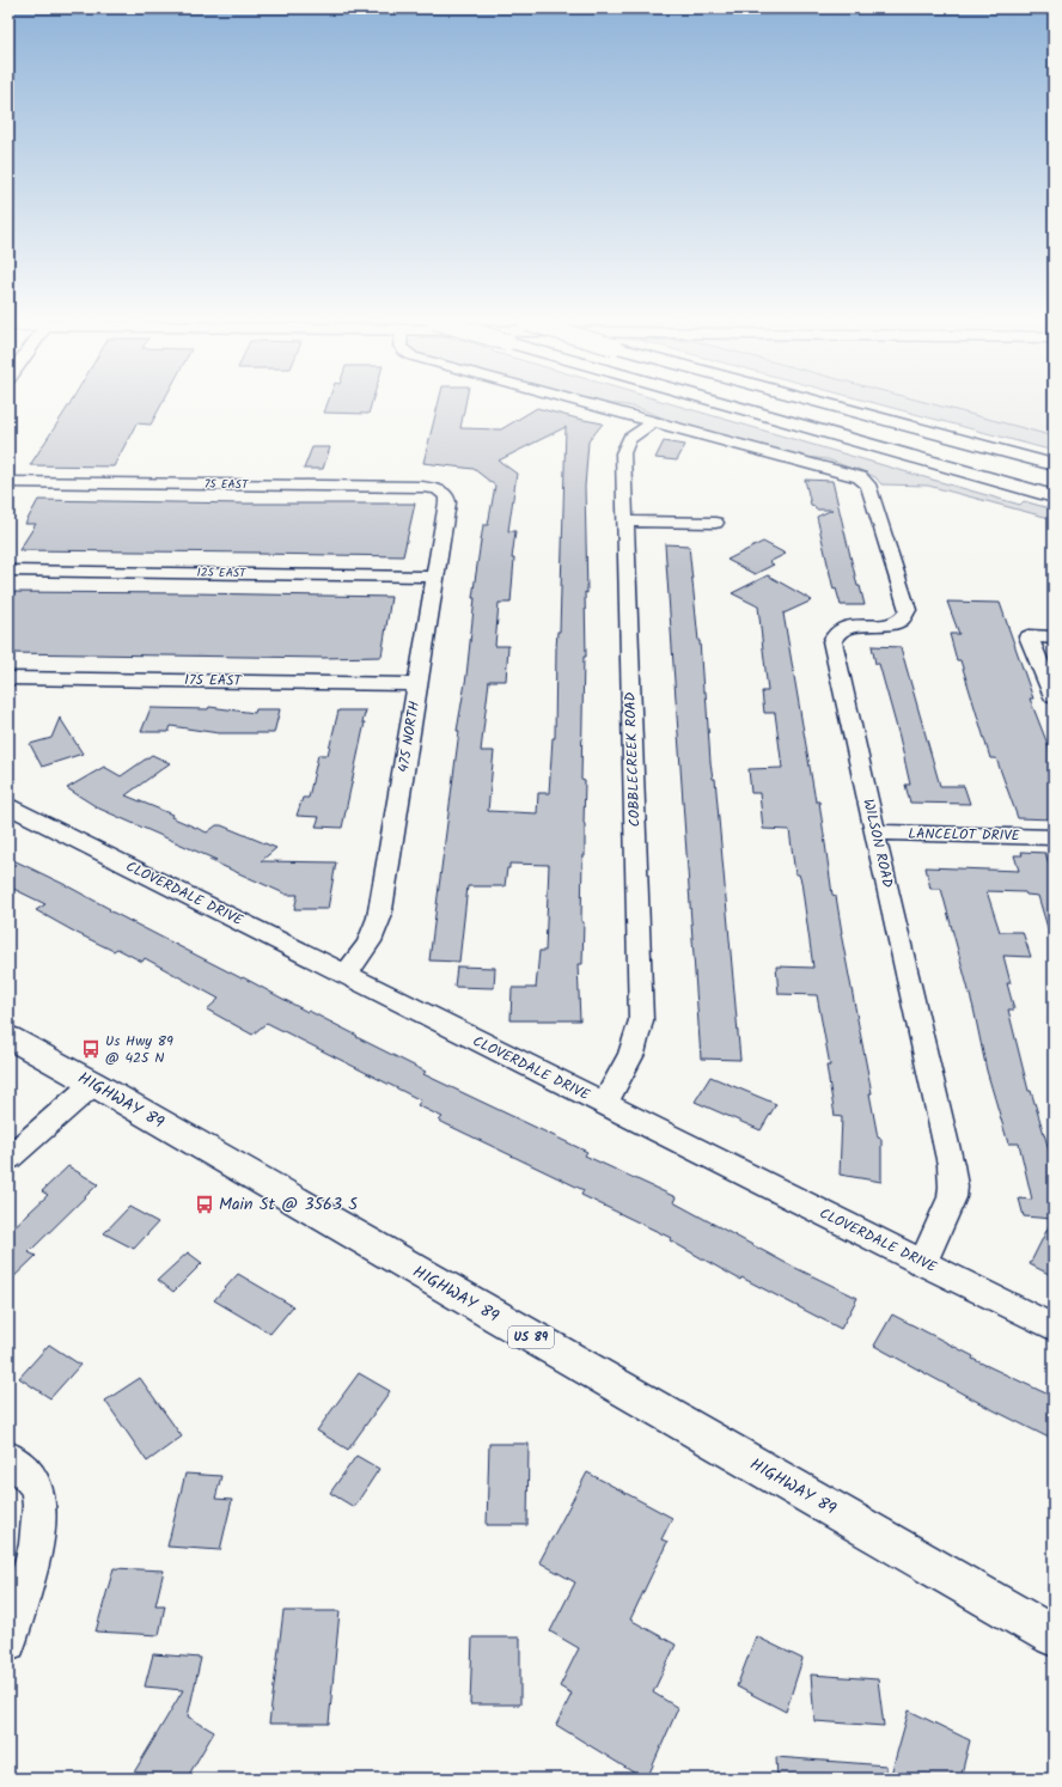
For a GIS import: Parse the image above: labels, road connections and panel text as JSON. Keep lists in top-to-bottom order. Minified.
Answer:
{"streets":{"main road":["HIGHWAY 89","US 89"],"street":["75 EAST","125 EAST","175 EAST","475 NORTH","COBBLECREEK ROAD","LANCELOT DRIVE","WILSON ROAD","CLOVERDALE DRIVE"]},"crossings":[["75 EAST","475 NORTH"],["125 EAST","475 NORTH"],["175 EAST","475 NORTH"],["475 NORTH","CLOVERDALE DRIVE"],["COBBLECREEK ROAD","WILSON ROAD"],["COBBLECREEK ROAD","CLOVERDALE DRIVE"],["LANCELOT DRIVE","WILSON ROAD"],["WILSON ROAD","CLOVERDALE DRIVE"]],"places":{"bus stop":["Us Hwy 89 @ 425 N","Main St @ 3563 S"]}}
